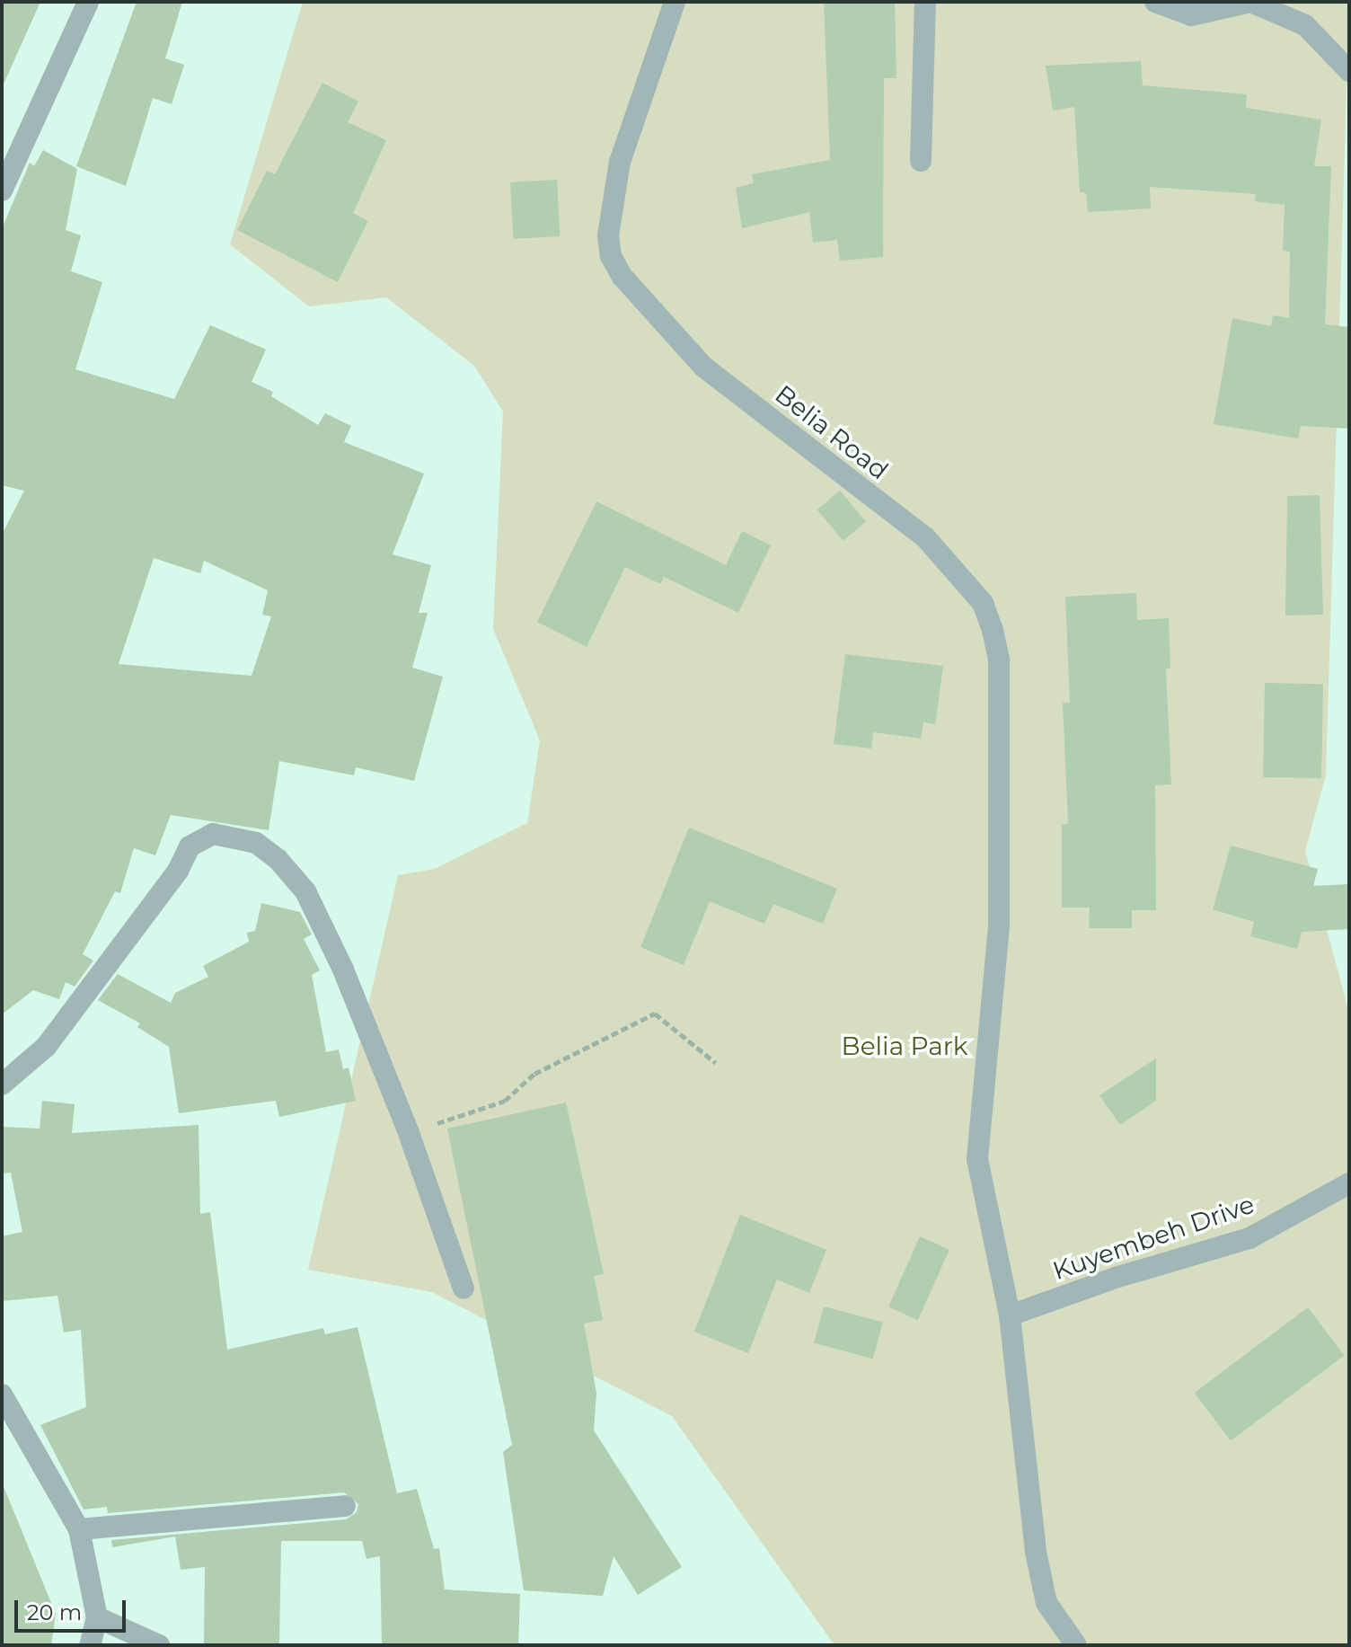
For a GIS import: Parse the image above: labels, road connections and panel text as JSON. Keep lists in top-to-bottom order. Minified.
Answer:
{"streets":{"street":["Belia Road","Kuyembeh Drive"]},"crossings":[["Belia Road","Kuyembeh Drive"]],"parks":["Belia Park"],"scale_bar":"20 m"}
